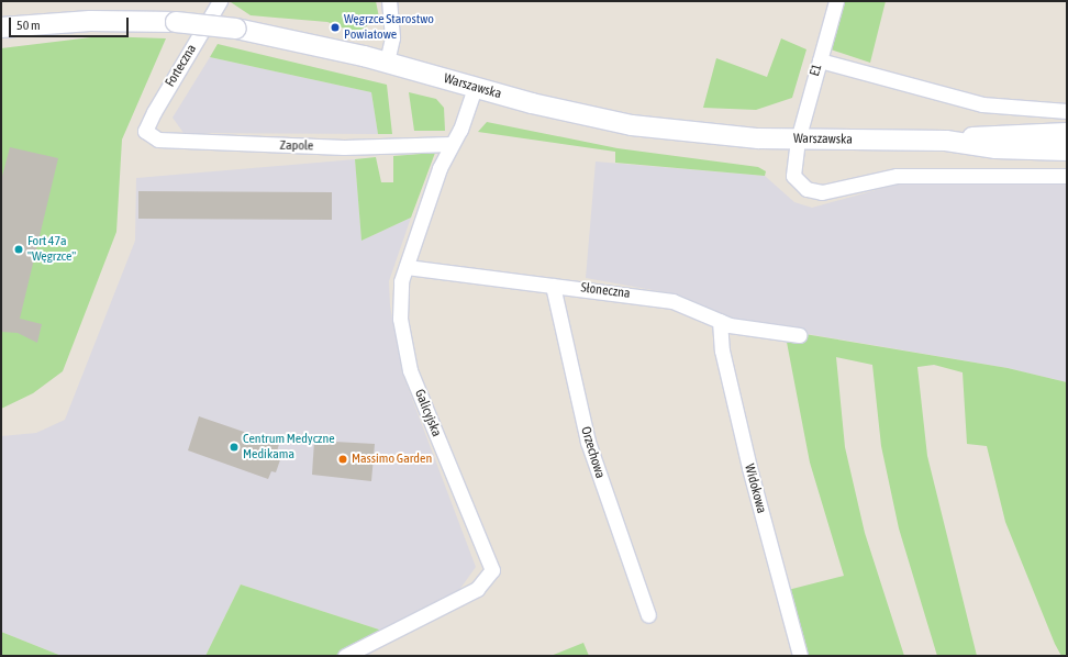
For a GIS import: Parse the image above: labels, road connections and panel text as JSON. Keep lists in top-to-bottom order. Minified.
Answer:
{"streets":{"main road":["Warszawska"],"street":["Forteczna","E1","Zapole","Słoneczna","Galicyjska","Orzechowa","Widokowa"]},"crossings":[["Forteczna","Zapole"],["E1","Warszawska"],["Warszawska","Galicyjska"],["Zapole","Galicyjska"],["Słoneczna","Galicyjska"],["Słoneczna","Orzechowa"],["Słoneczna","Widokowa"]],"places":["Węgrzce Starostwo Powiatowe","Fort 47a \"Węgrzce\"","Centrum Medyczne Medikama","Massimo Garden"],"scale_bar":"50 m"}
